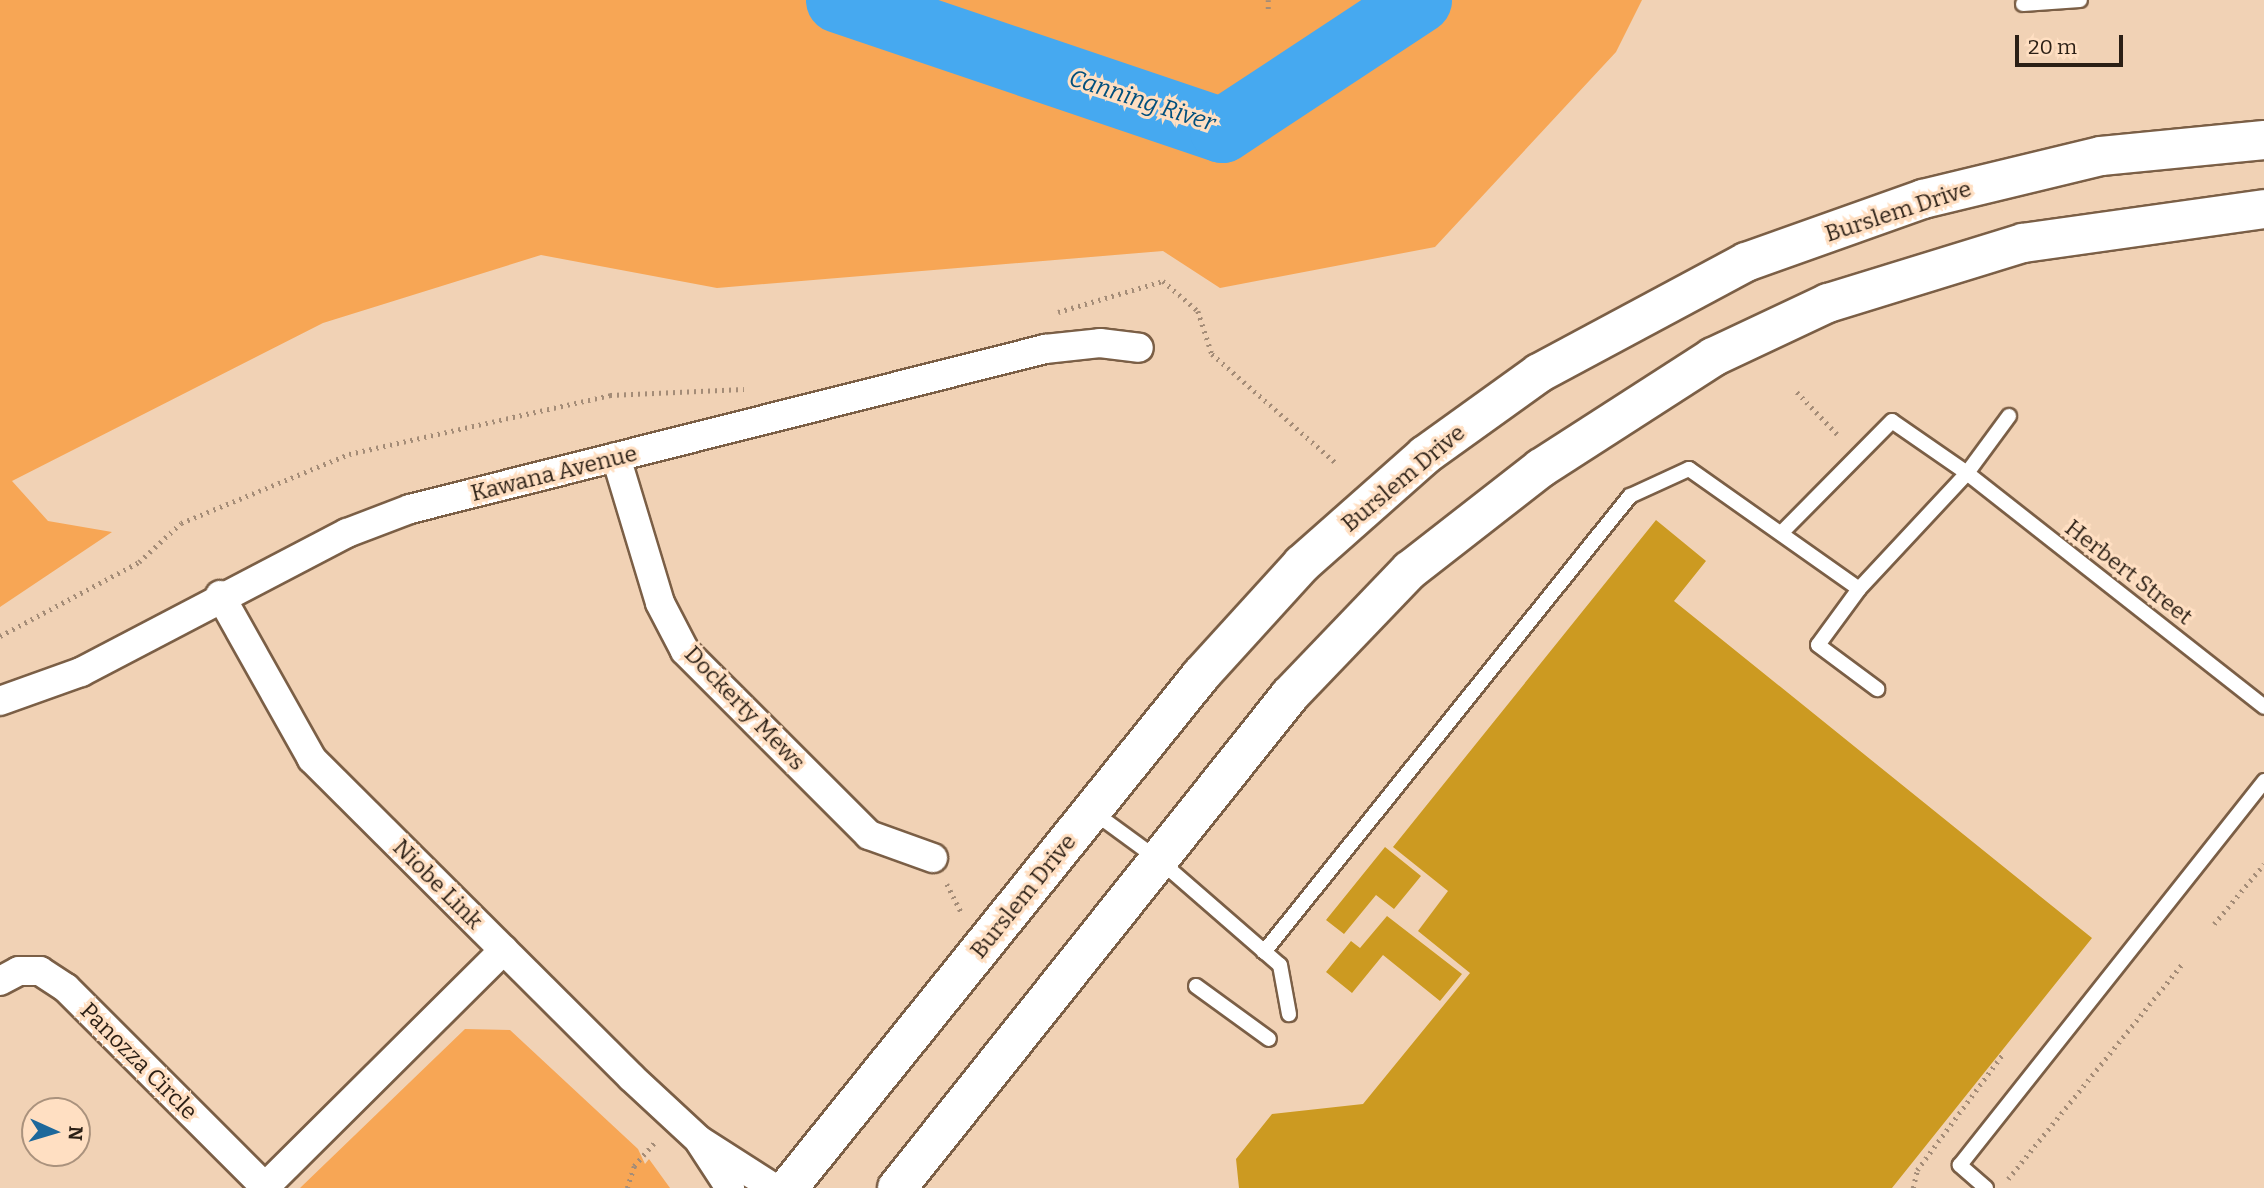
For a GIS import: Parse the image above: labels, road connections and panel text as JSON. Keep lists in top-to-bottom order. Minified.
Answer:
{"streets":{"main road":["Burslem Drive"],"street":["Kawana Avenue","Dockerty Mews","Niobe Link","Panozza Circle"],"lane":["Herbert Street"]},"crossings":[["Kawana Avenue","Dockerty Mews"],["Kawana Avenue","Niobe Link"],["Niobe Link","Panozza Circle"]],"water":["Canning River"],"scale_bar":"20 m","north":"right"}
